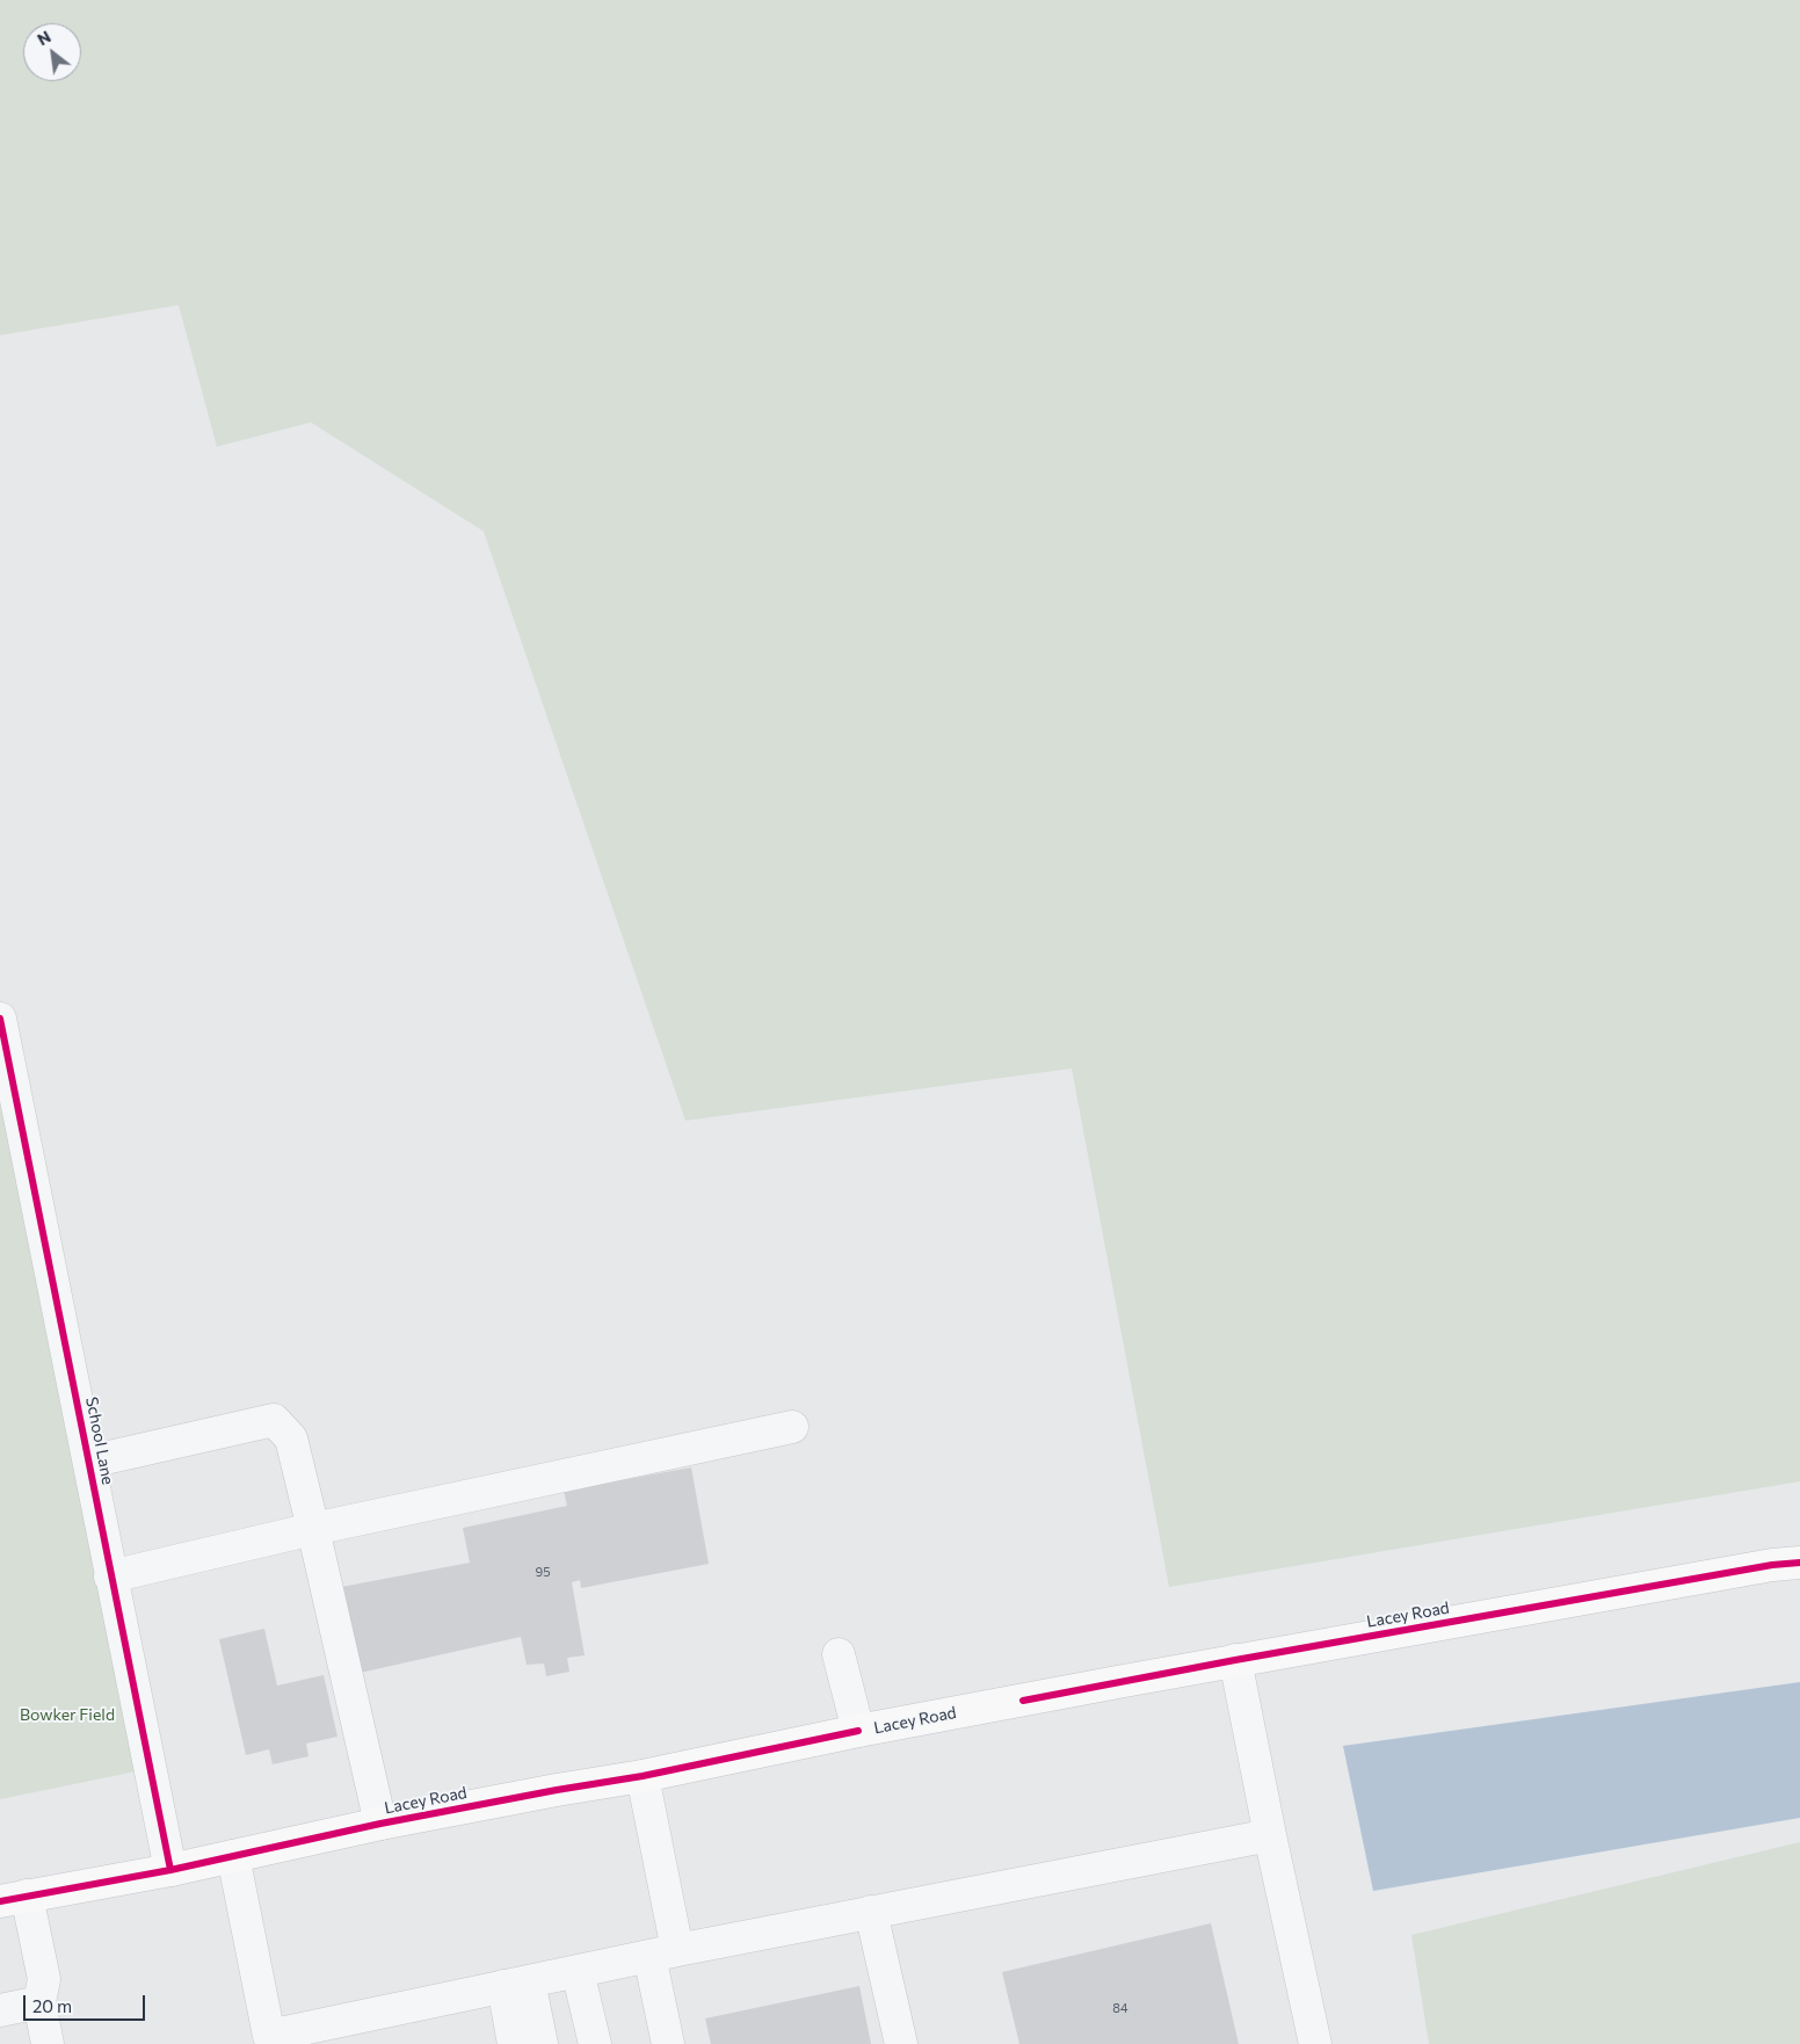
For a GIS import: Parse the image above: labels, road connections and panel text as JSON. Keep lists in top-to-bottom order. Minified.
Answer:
{"streets":{"main road":["Lacey Road"],"street":["School Lane"]},"crossings":[["School Lane","Lacey Road"]],"parks":["Bowker Field"],"house_numbers":["95","84"],"scale_bar":"20 m","north":"top left"}
